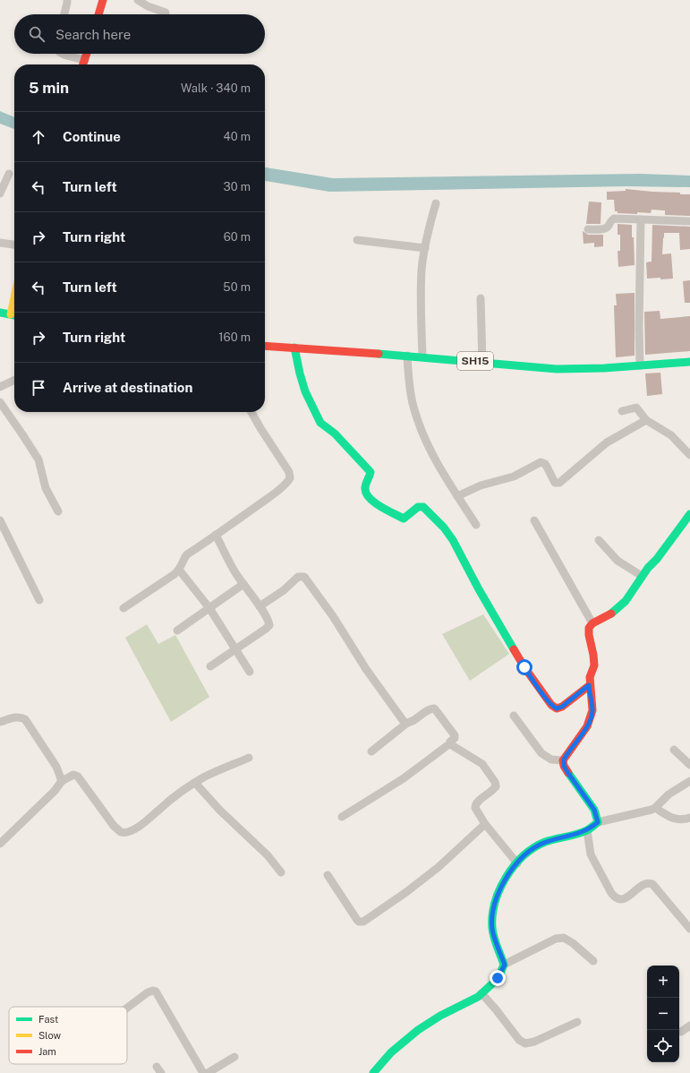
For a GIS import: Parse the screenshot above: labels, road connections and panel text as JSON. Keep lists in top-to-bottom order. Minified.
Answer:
{"streets":{"street":["SH15"]},"legend":["Fast","Slow","Jam"],"page":{"search":"Search here","heading":["5 min","Walk · 340 m"],"list":[["Continue","40 m"],["Turn left","30 m"],["Turn right","60 m"],["Turn left","50 m"],["Turn right","160 m"],"Arrive at destination"],"map_buttons":["+","−"]}}
